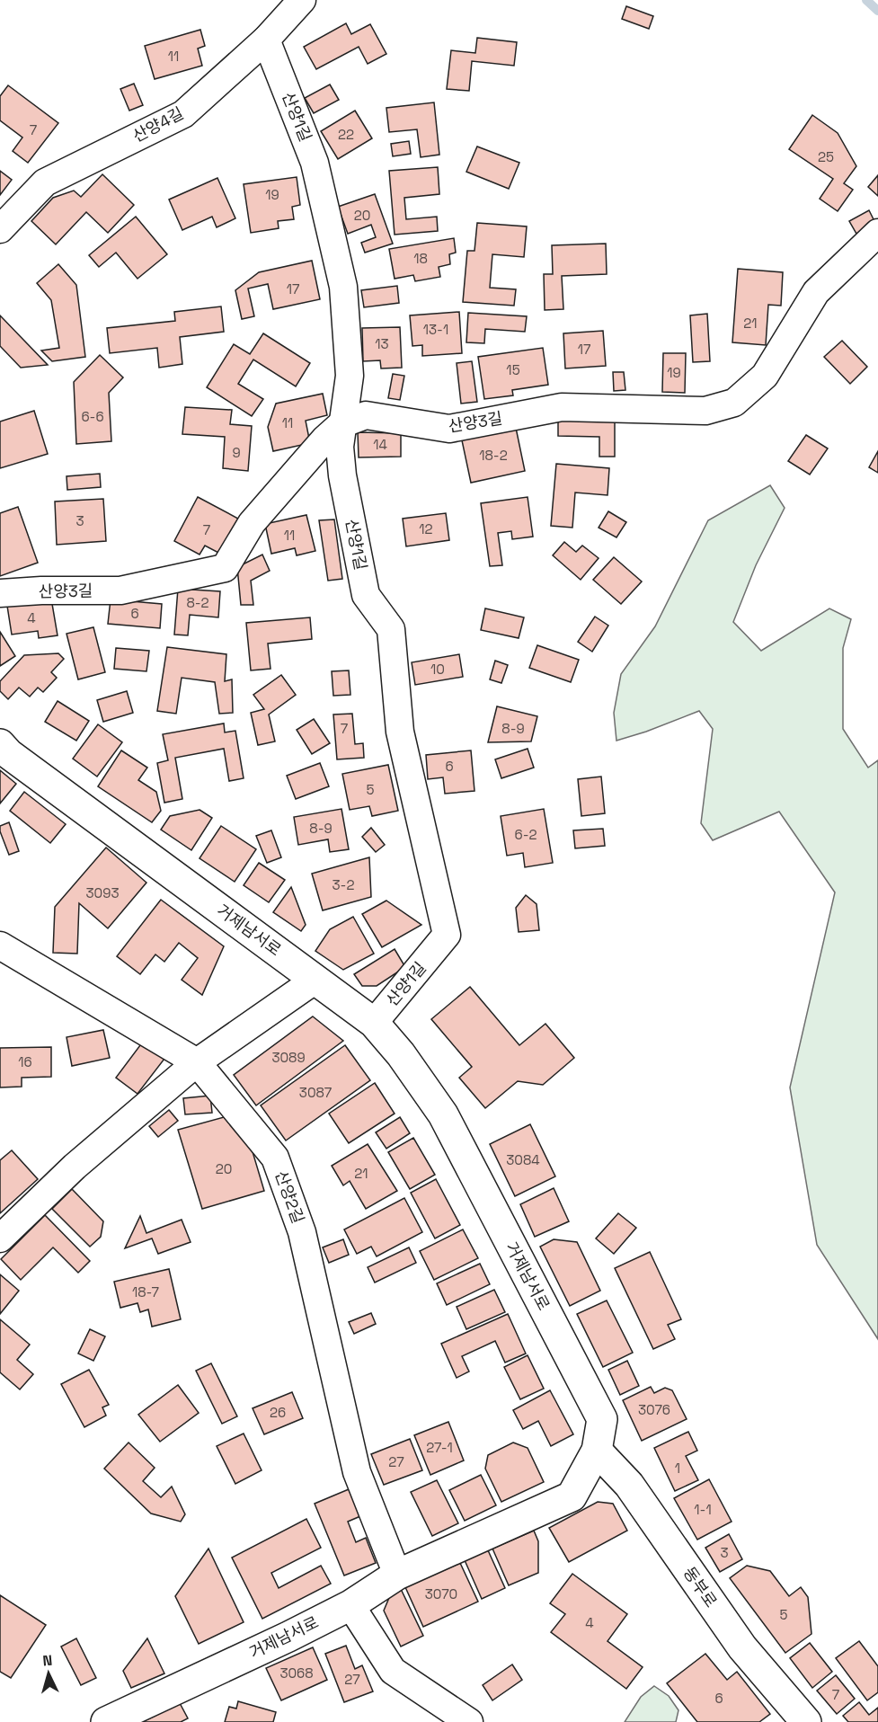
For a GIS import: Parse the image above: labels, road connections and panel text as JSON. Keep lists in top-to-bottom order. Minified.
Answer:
{"streets":{"main road":["거제남서로","동부로"],"street":["산양1길","산양4길","산양3길","산양2길"]},"crossings":[["산양1길","산양4길"],["산양1길","산양3길"],["산양1길","거제남서로"],["거제남서로","산양2길"],["거제남서로","동부로"]],"house_numbers":["11","7","22","25","19","20","18","17","21","13-1","13","17","15","19","6-6","11","14","9","18-2","3","12","7","11","8-2","6","4","10","7","8-9","6","5","8-9","6-2","3-2","3093","3089","16","3087","3084","20","21","18-7","3076","26","27-1","27","1","1-1","3","3070","5","4","3068","27","7","6"],"north":"top"}
